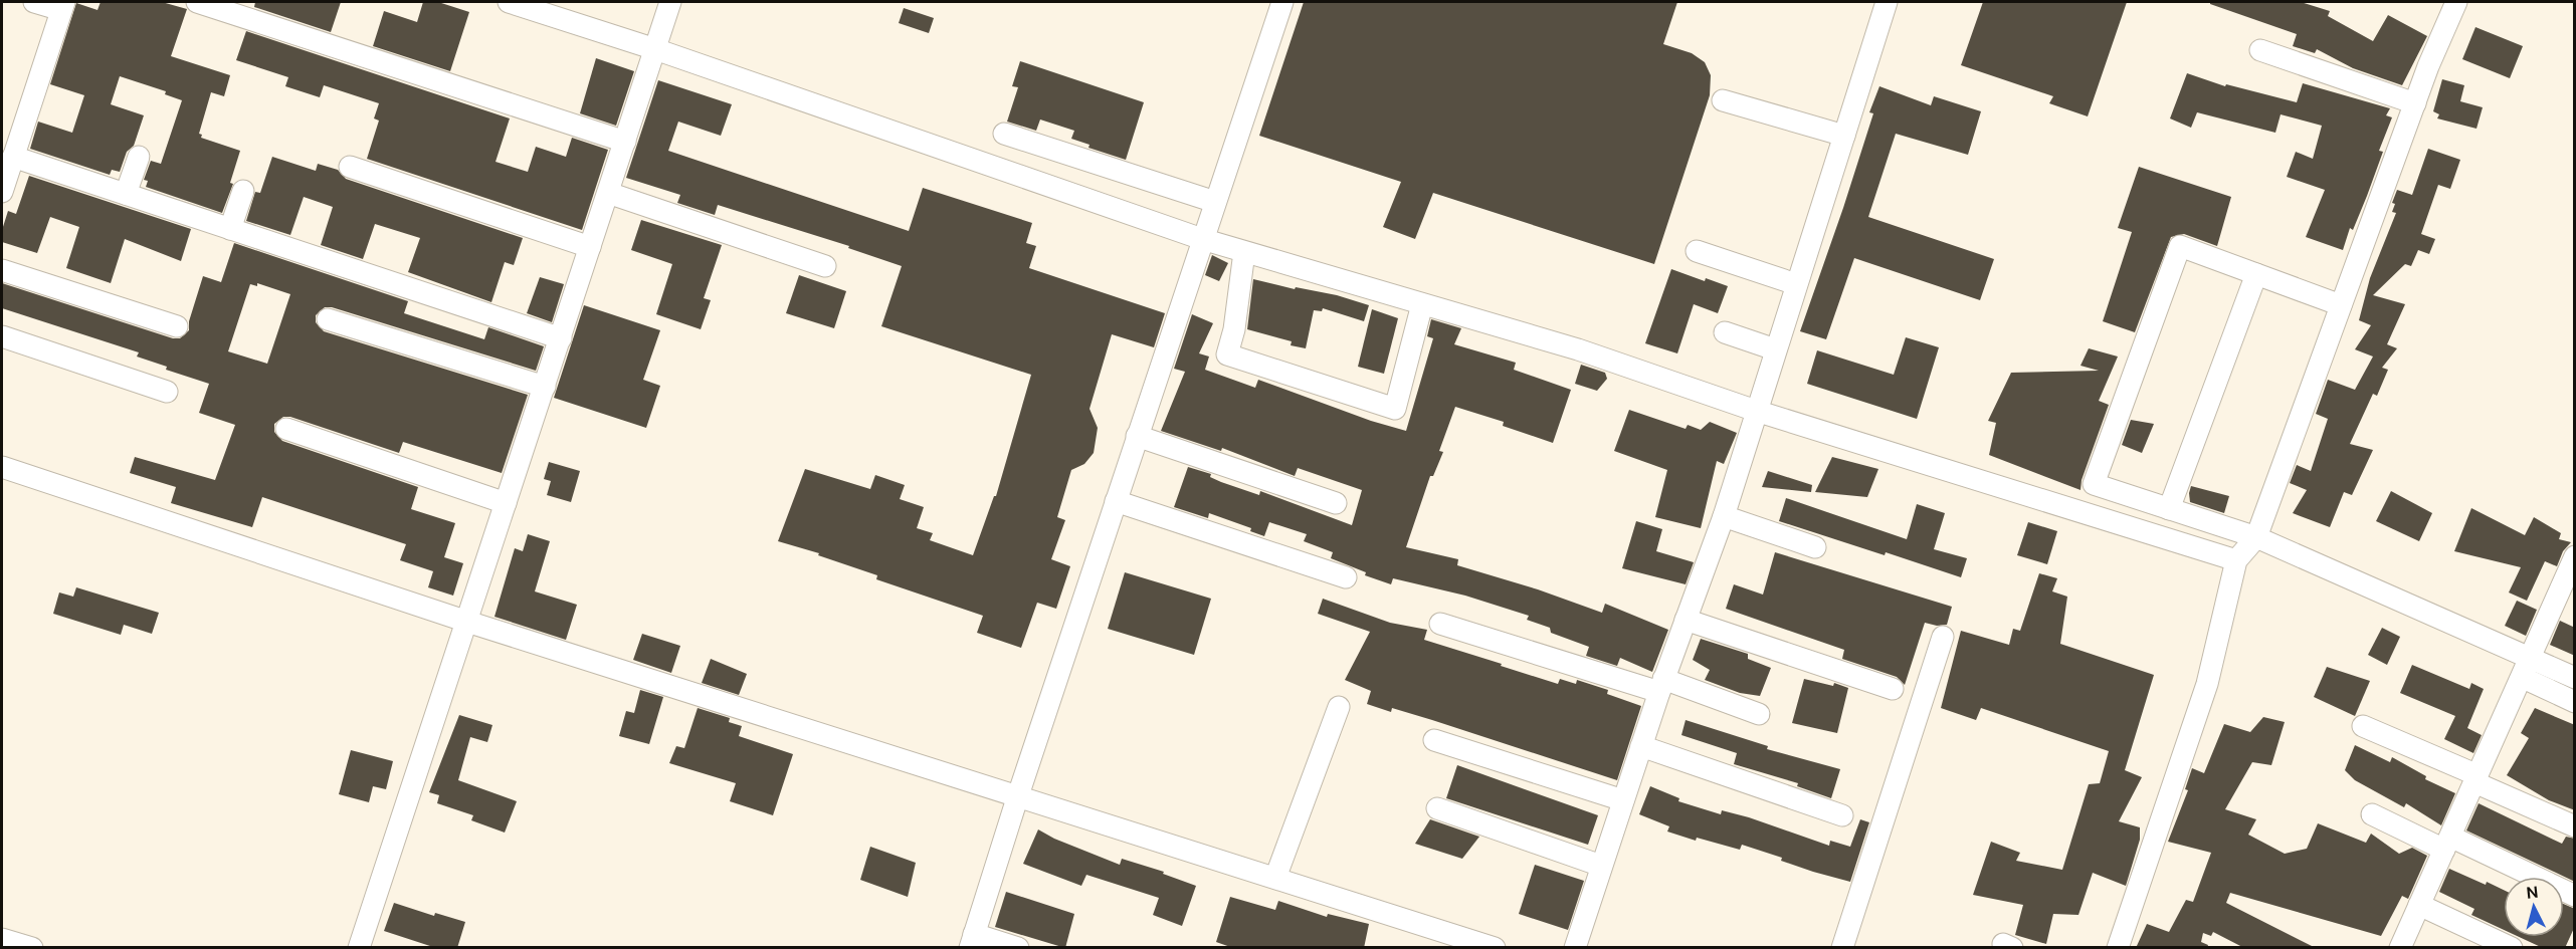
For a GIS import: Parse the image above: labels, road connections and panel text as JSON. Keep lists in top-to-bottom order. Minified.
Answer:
{"north":"top"}
